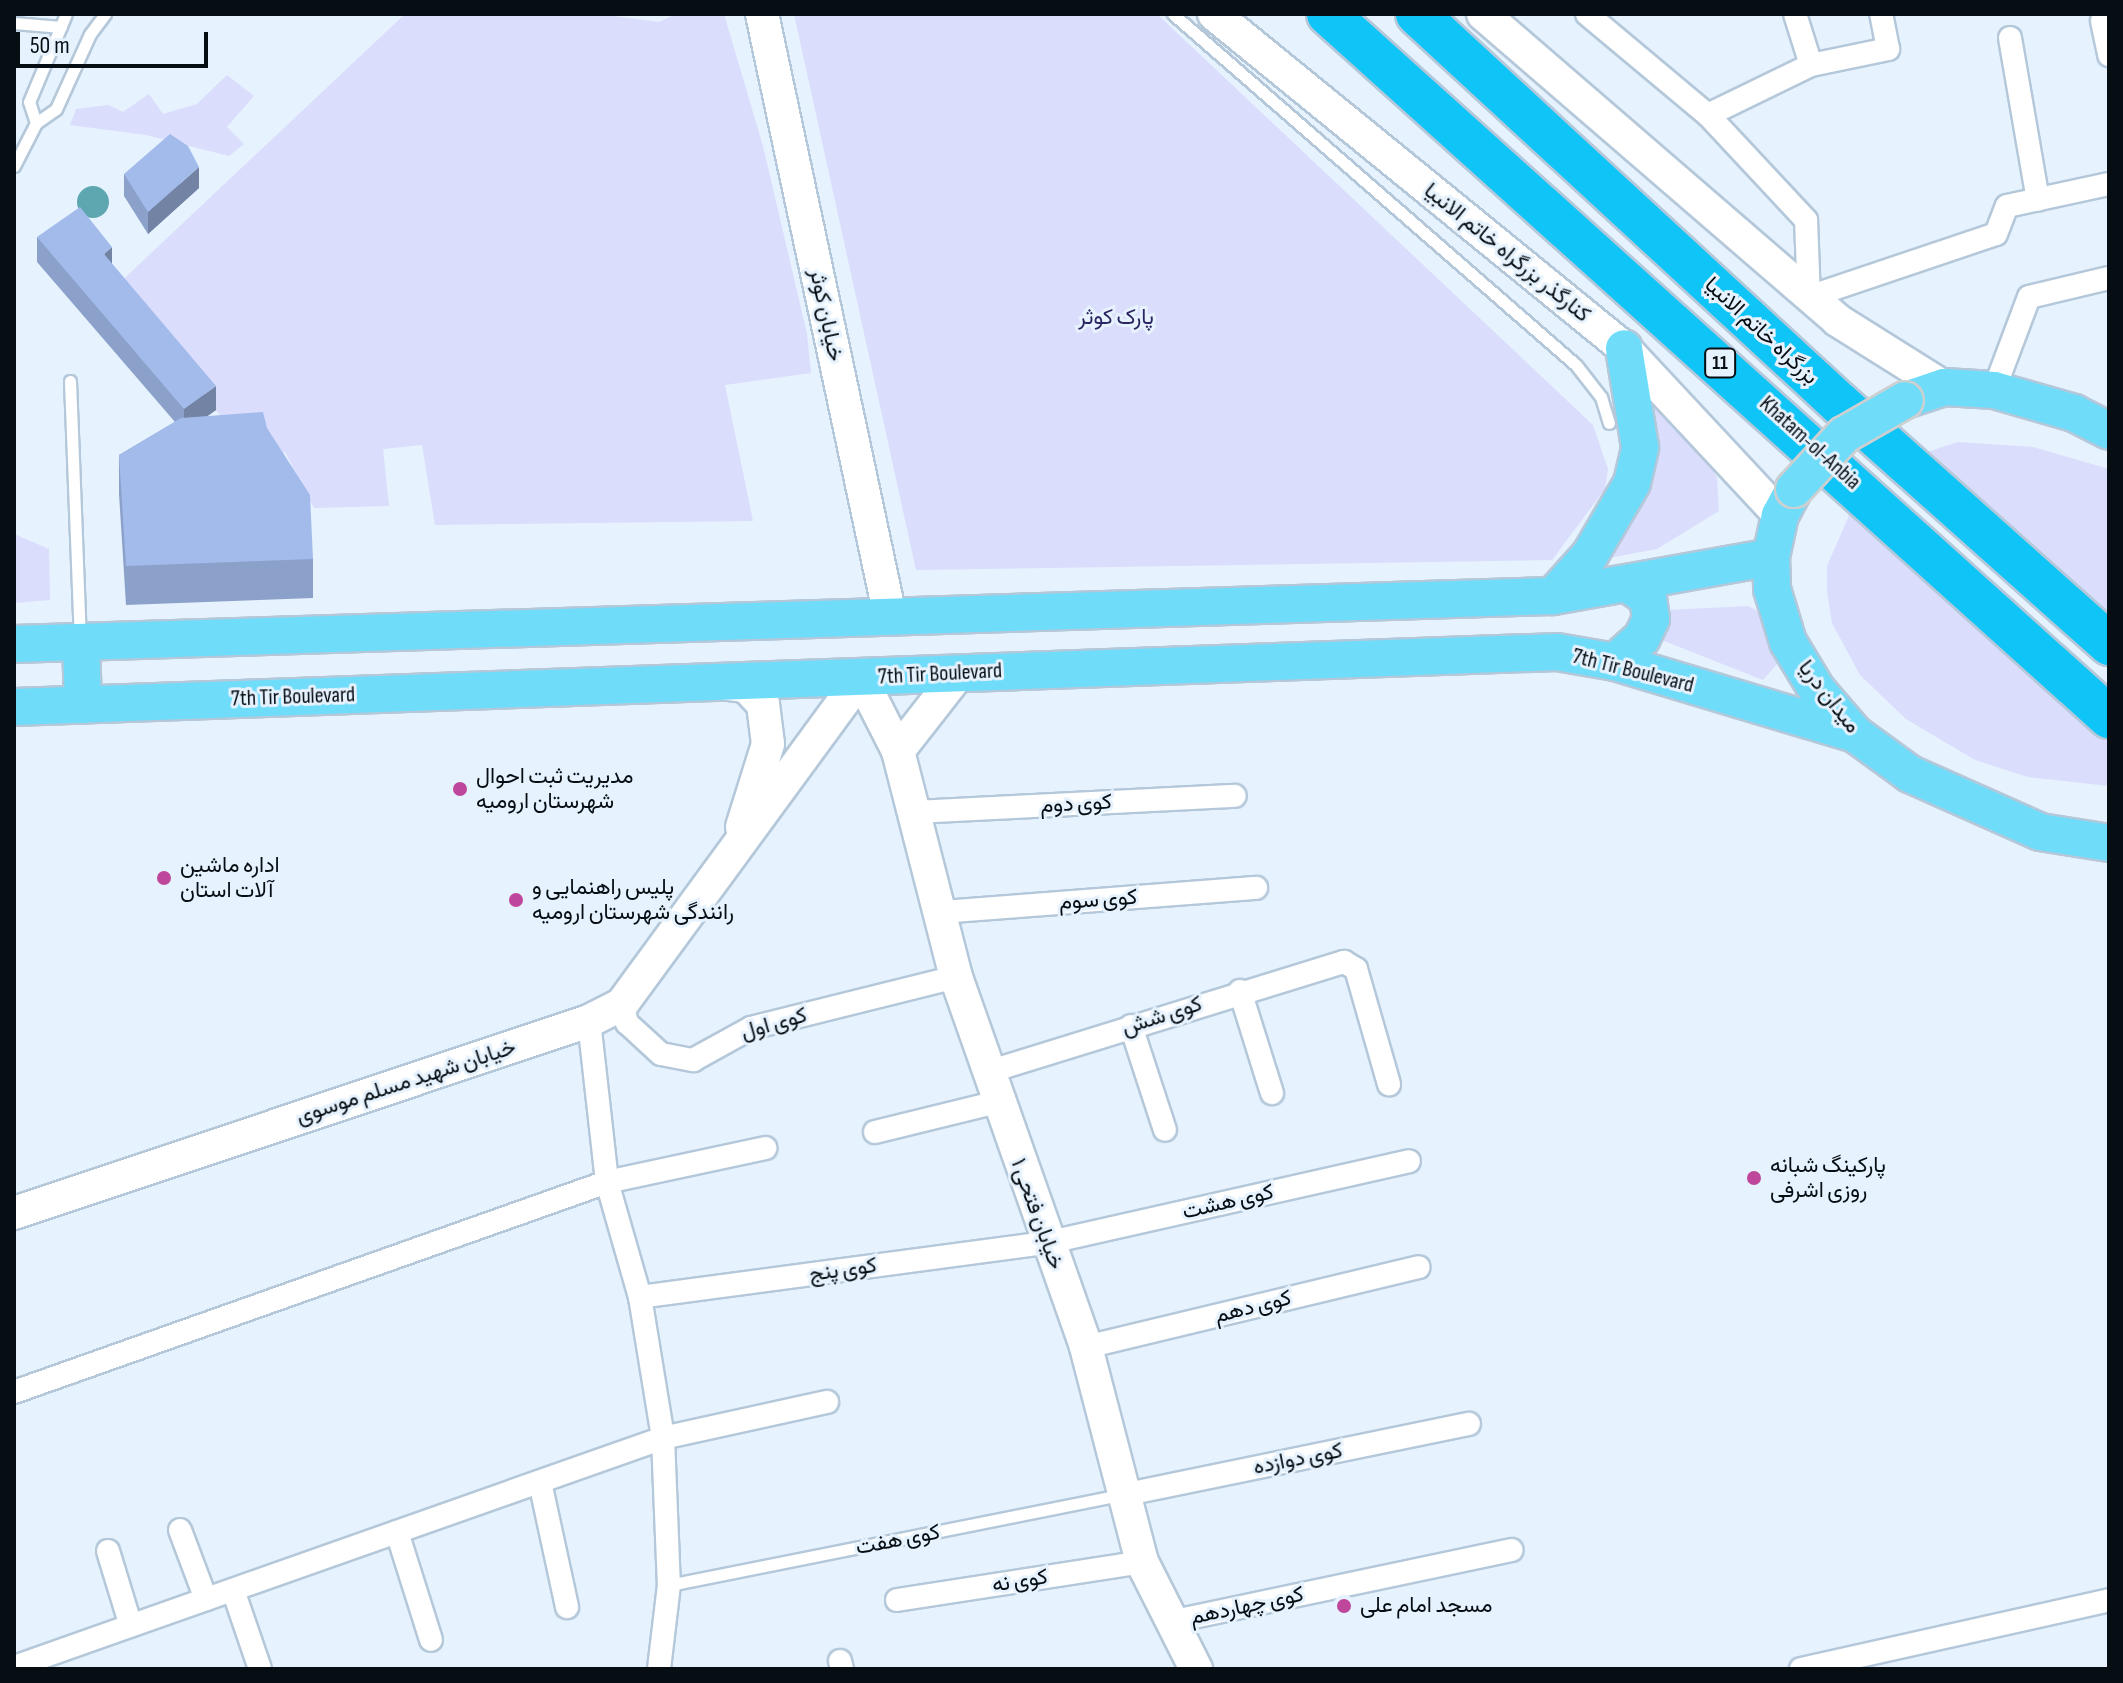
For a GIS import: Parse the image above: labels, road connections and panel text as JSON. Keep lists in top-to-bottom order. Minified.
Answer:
{"streets":{"highway":["بزرگراه خاتم الانبیا","11","Khatam-ol-Anbia"],"main road":["7th Tir Boulevard","میدان دریا"],"street":["کنارگذر بزرگراه خاتم الانبیا","خیابان کوثر","کوی دوم","کوی سوم","کوی شش","کوی اول","خیابان شهید مسلم موسوی","کوی هشت","خیابان فتحی ۱","کوی پنج","کوی دهم","کوی دوازده","کوی نه","کوی چهاردهم"],"lane":["کوی هفت"]},"crossings":[["کنارگذر بزرگراه خاتم الانبیا","میدان دریا"],["7th Tir Boulevard","میدان دریا"],["7th Tir Boulevard","خیابان شهید مسلم موسوی"],["7th Tir Boulevard","خیابان فتحی ۱"],["کوی دوم","خیابان فتحی ۱"],["کوی سوم","خیابان فتحی ۱"],["کوی شش","خیابان فتحی ۱"],["کوی اول","خیابان شهید مسلم موسوی"],["کوی اول","خیابان فتحی ۱"],["خیابان شهید مسلم موسوی","خیابان فتحی ۱"],["کوی هشت","خیابان فتحی ۱"],["کوی هشت","کوی پنج"],["خیابان فتحی ۱","کوی پنج"],["خیابان فتحی ۱","کوی دهم"],["خیابان فتحی ۱","کوی دوازده"],["خیابان فتحی ۱","کوی هفت"],["خیابان فتحی ۱","کوی نه"],["خیابان فتحی ۱","کوی چهاردهم"],["کوی دوازده","کوی هفت"]],"parks":["پارک کوثر"],"places":["مدیریت ثبت احوال شهرستان ارومیه","اداره ماشین آلات استان","پلیس راهنمایی و رانندگی شهرستان ارومیه","پارکینگ شبانه روزی اشرفی","مسجد امام علی"],"scale_bar":"50 m"}
